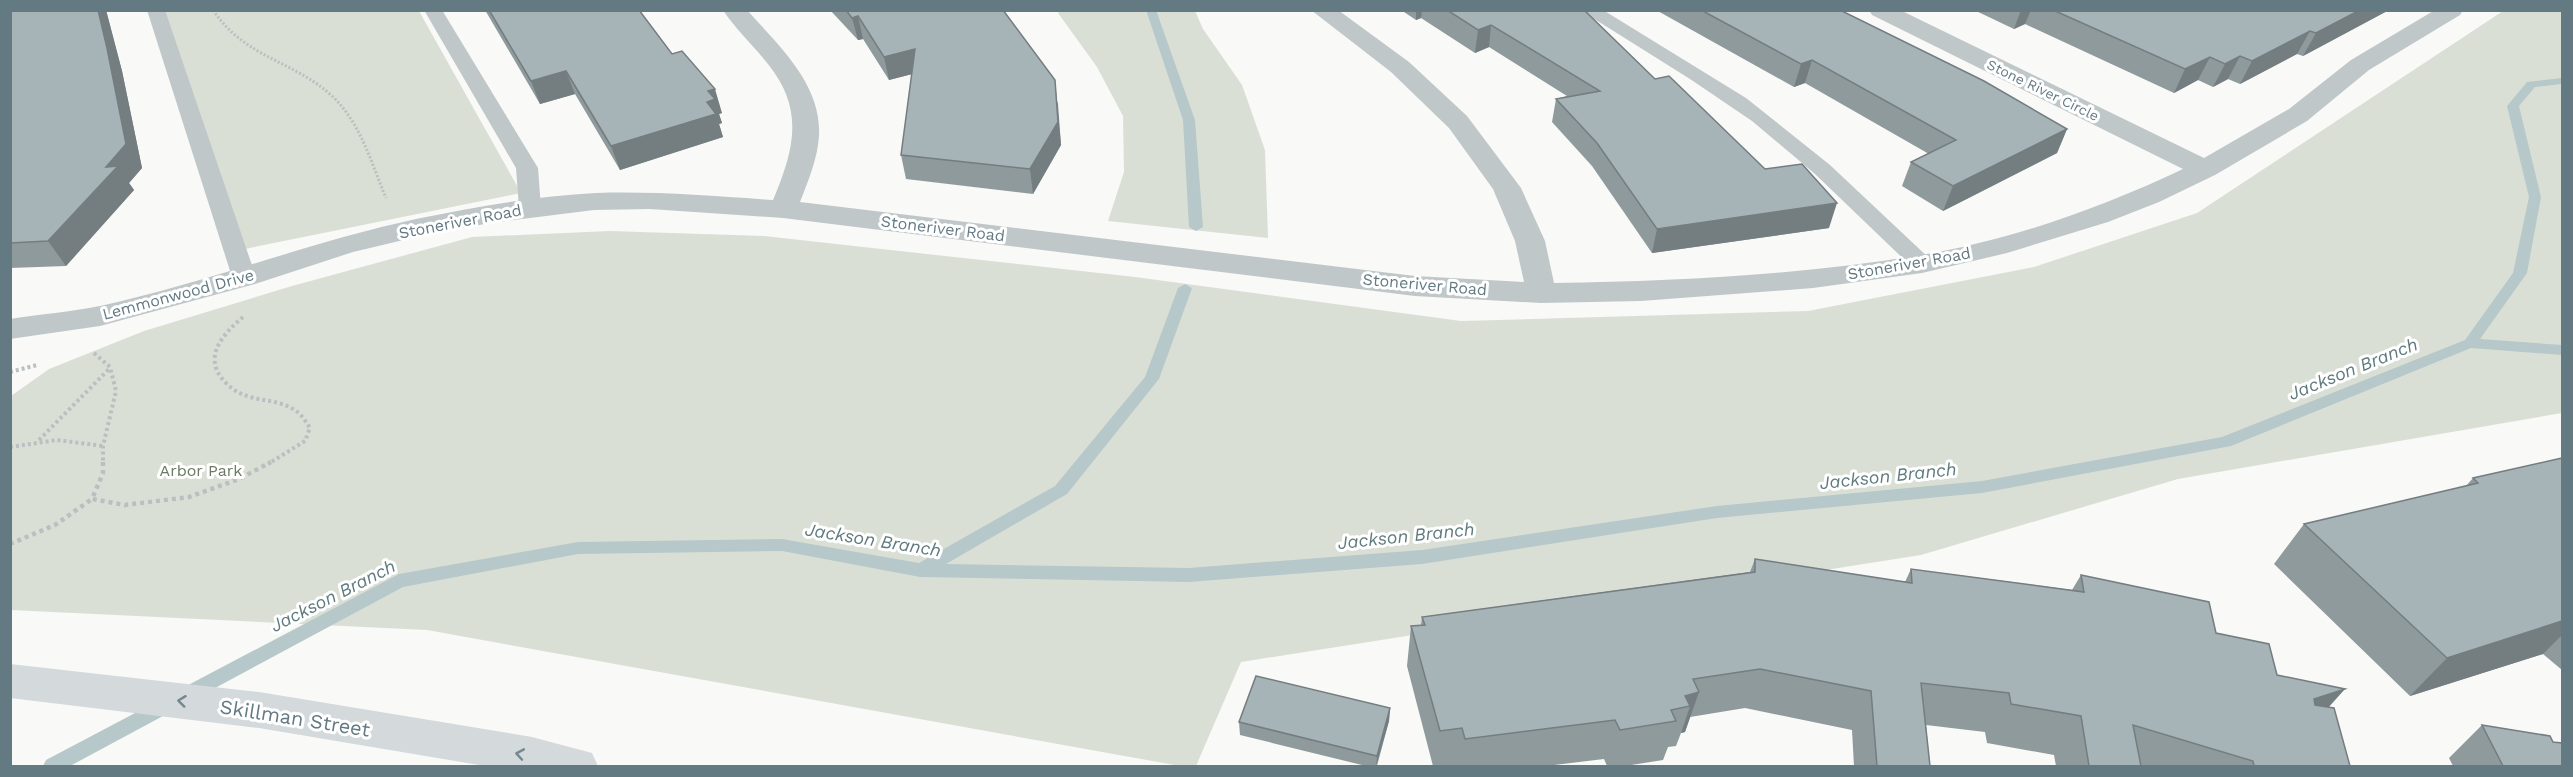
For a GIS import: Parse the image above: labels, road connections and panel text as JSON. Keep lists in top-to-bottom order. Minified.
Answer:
{"streets":{"main road":["Skillman Street"],"street":["Stone River Circle","Stoneriver Road","Lemmonwood Drive"]},"crossings":[["Stone River Circle","Stoneriver Road"],["Stoneriver Road","Lemmonwood Drive"]],"one_way":["Skillman Street"],"water":["Jackson Branch"],"parks":["Arbor Park"]}
